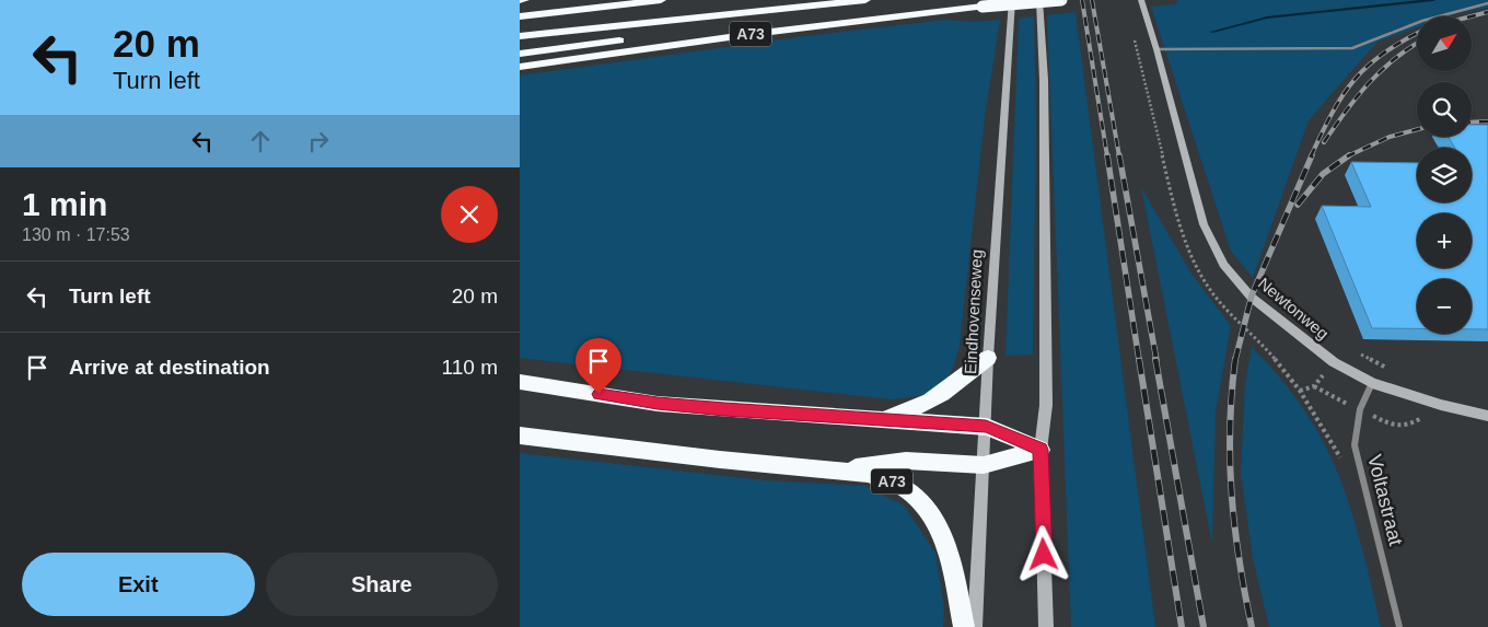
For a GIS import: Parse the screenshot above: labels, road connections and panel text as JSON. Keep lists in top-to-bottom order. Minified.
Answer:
{"streets":{"highway":["A73"],"main road":["Newtonweg","Eindhovenseweg"],"street":["Voltastraat"]},"crossings":[["A73","Eindhovenseweg"],["Newtonweg","Voltastraat"]],"north":"top right","page":{"turn":["20 m","Turn left"],"map_buttons":["+","−"],"heading":["1 min","130 m · 17:53"],"list":[{"name":"Turn left","value":"20 m"},{"name":"Arrive at destination","value":"110 m"}],"buttons":["Exit","Share"]}}
